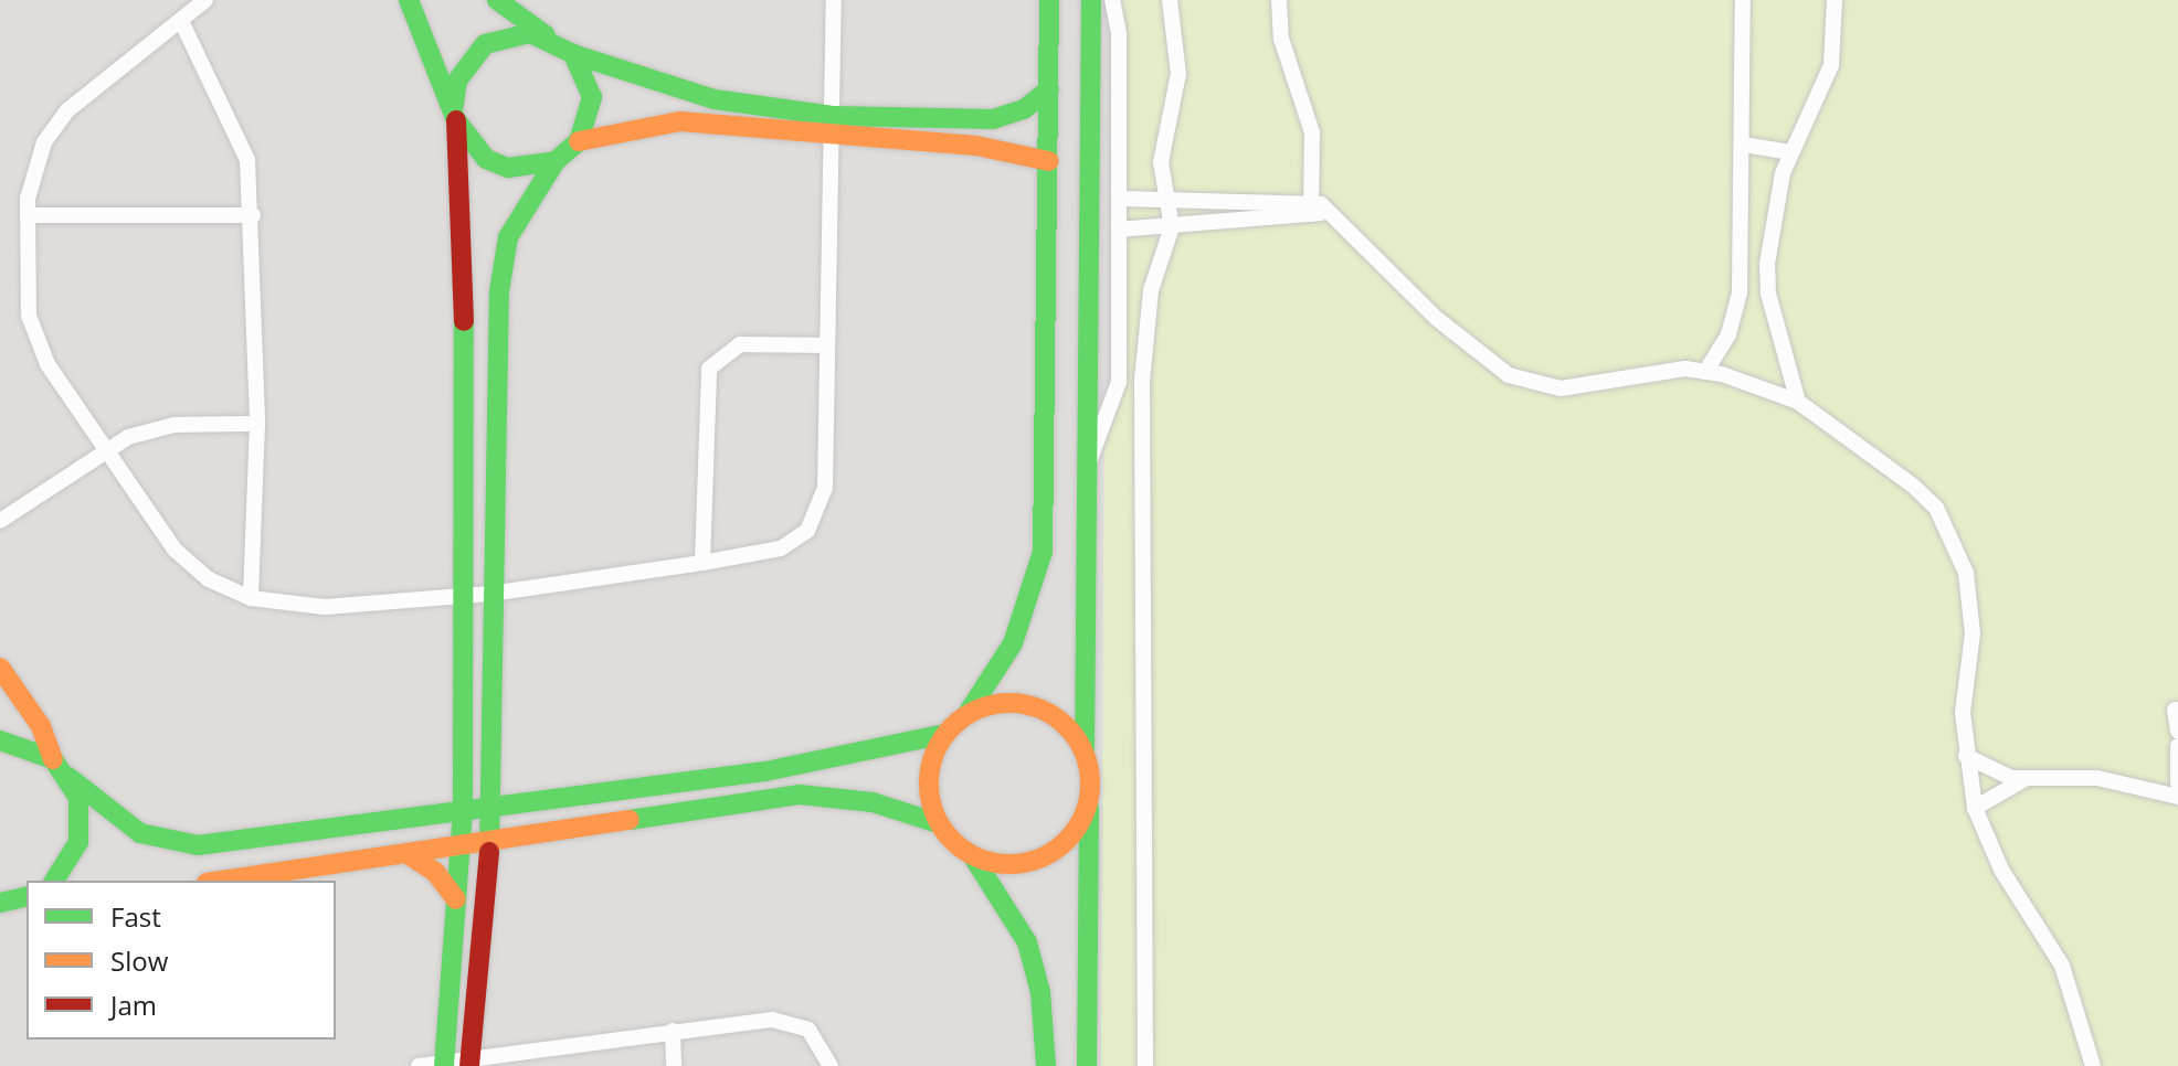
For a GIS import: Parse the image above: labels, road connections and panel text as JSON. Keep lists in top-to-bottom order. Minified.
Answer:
{"legend":["Fast","Slow","Jam"]}
